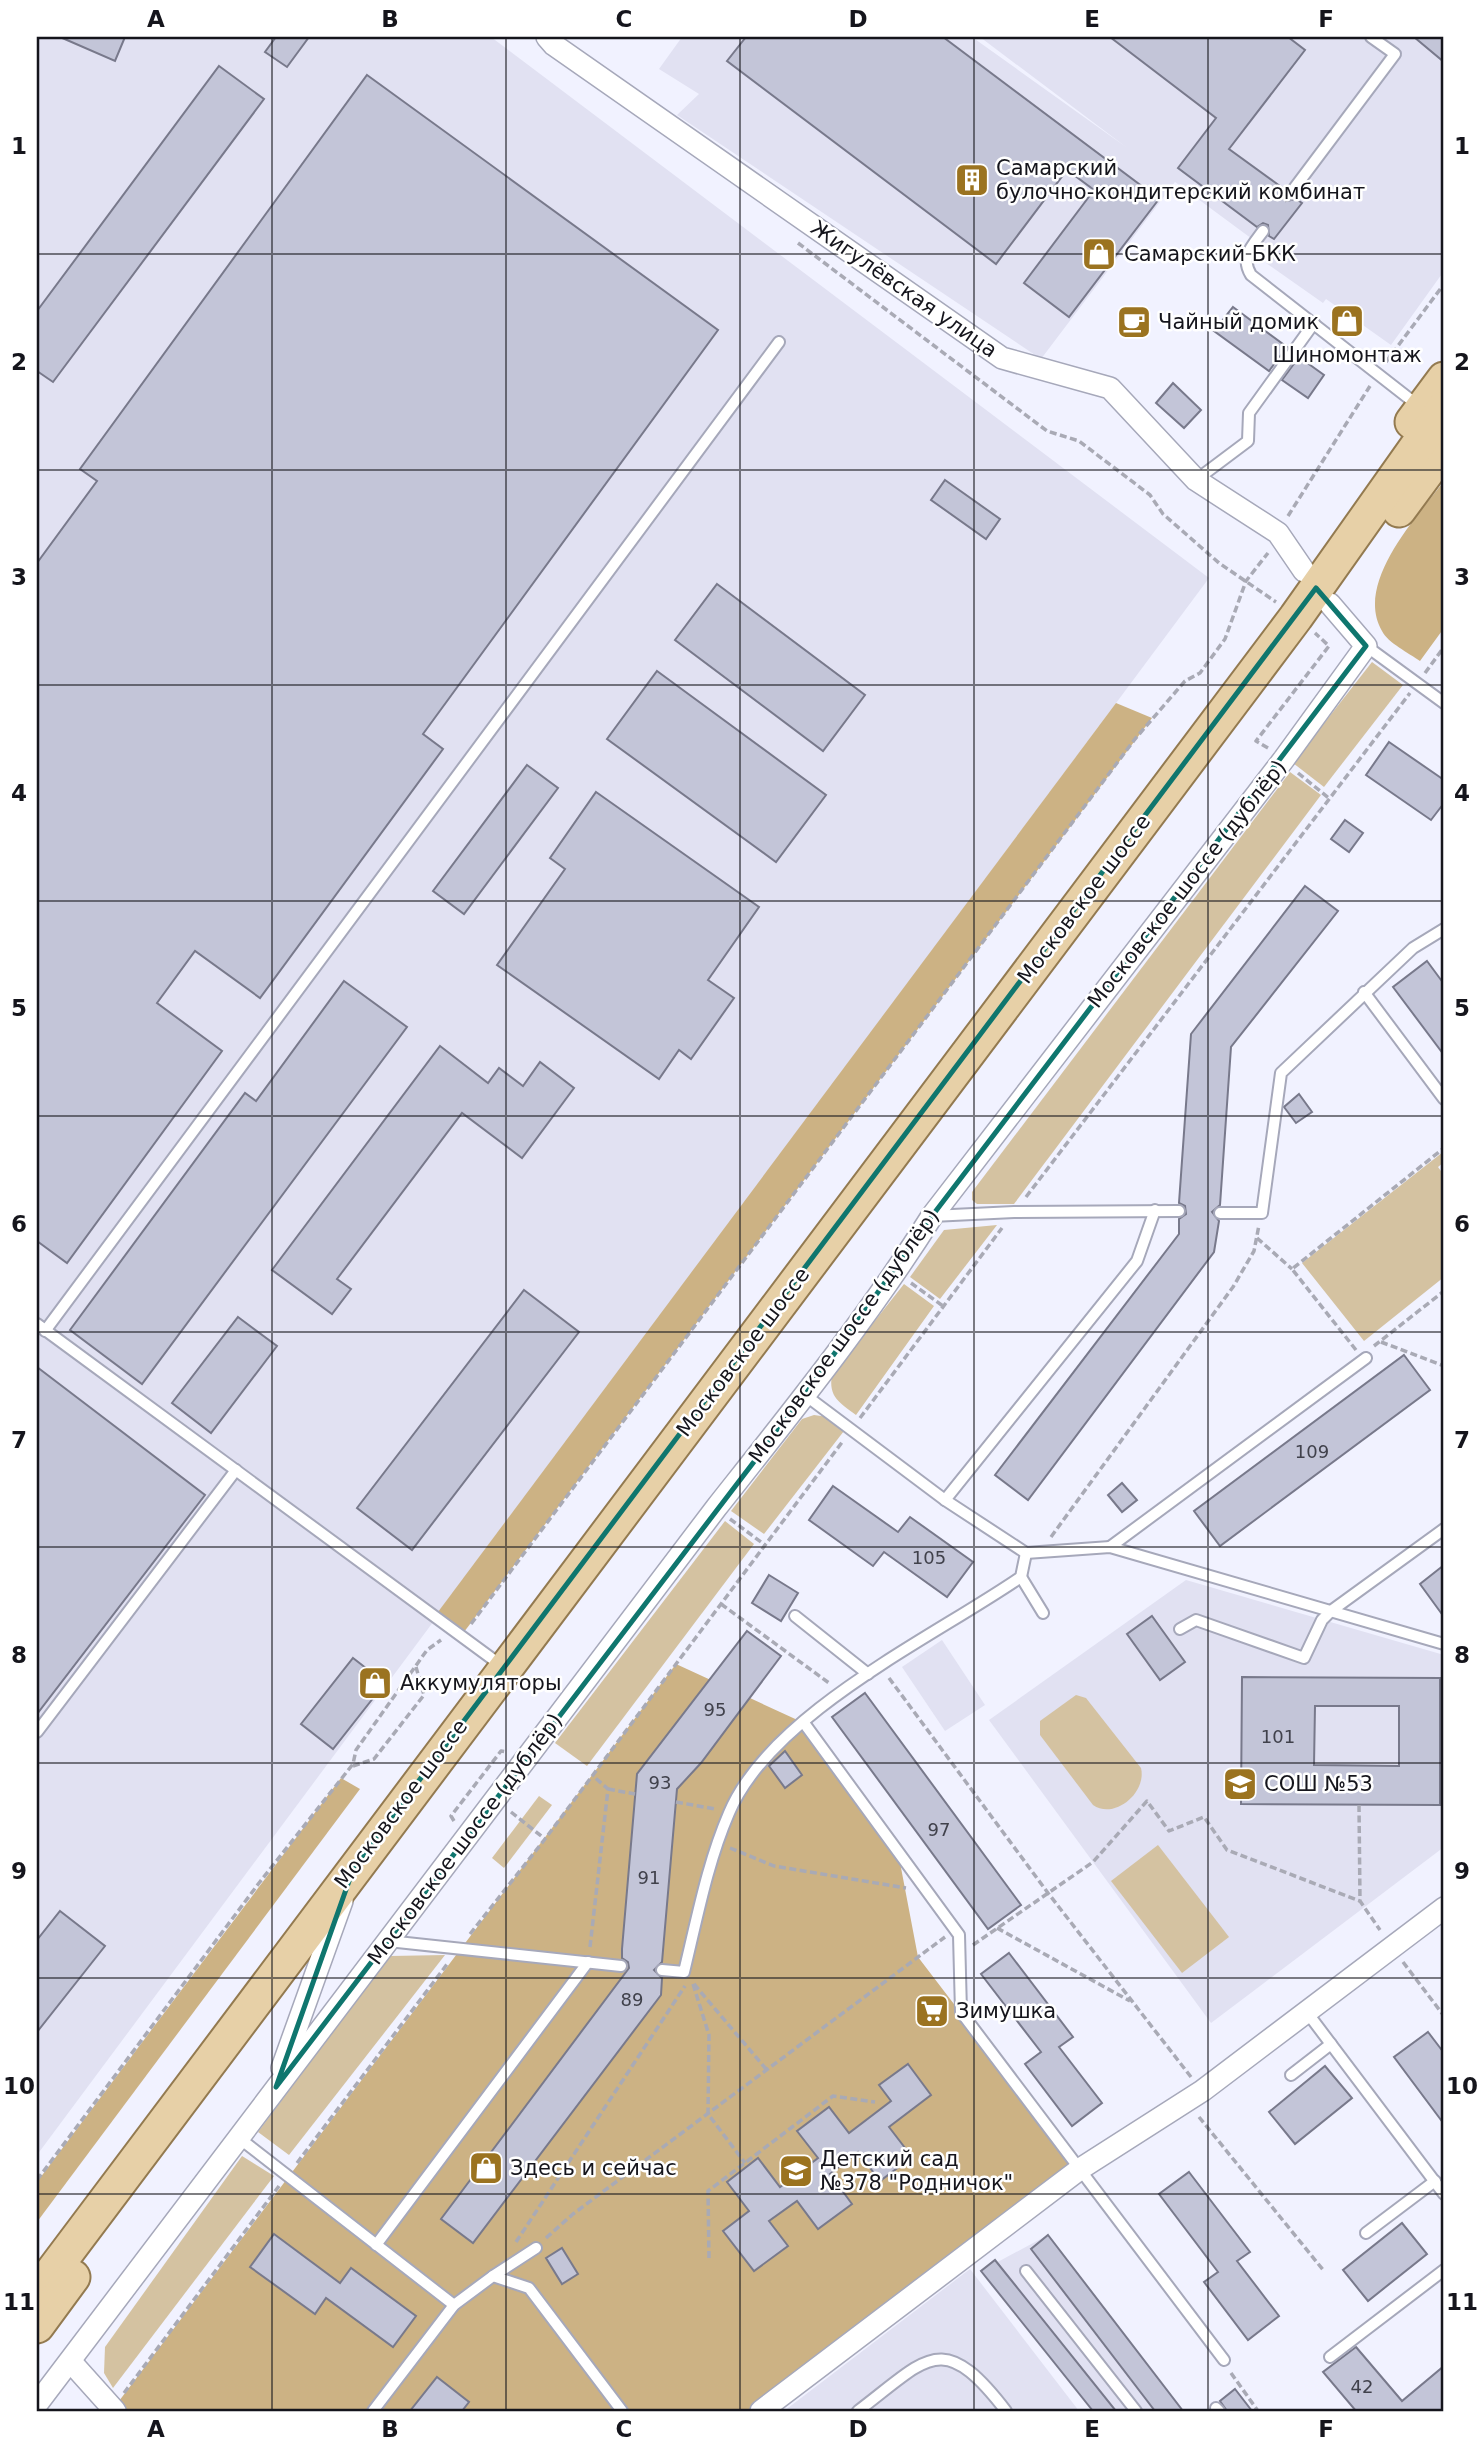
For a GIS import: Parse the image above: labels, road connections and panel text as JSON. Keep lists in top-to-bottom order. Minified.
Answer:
{"streets":{"main road":["Московское шоссе"],"street":["Жигулёвская улица","Московское шоссе (дублёр)"]},"crossings":[["Жигулёвская улица","Московское шоссе"],["Московское шоссе (дублёр)","Московское шоссе"]],"places":{"building":["Самарский булочно-кондитерский комбинат"],"shop":["Самарский БКК","Шиномонтаж","Аккумуляторы","Здесь и сейчас"],"cafe":["Чайный домик"],"school or university":["СОШ №53","Детский сад №378 \"Родничок\""],"supermarket":["Зимушка"]},"house_numbers":["109","105","95","101","93","97","91","89","42"],"grid":{"columns":["A","B","C","D","E","F"],"rows":["1","2","3","4","5","6","7","8","9","10","11"]}}
